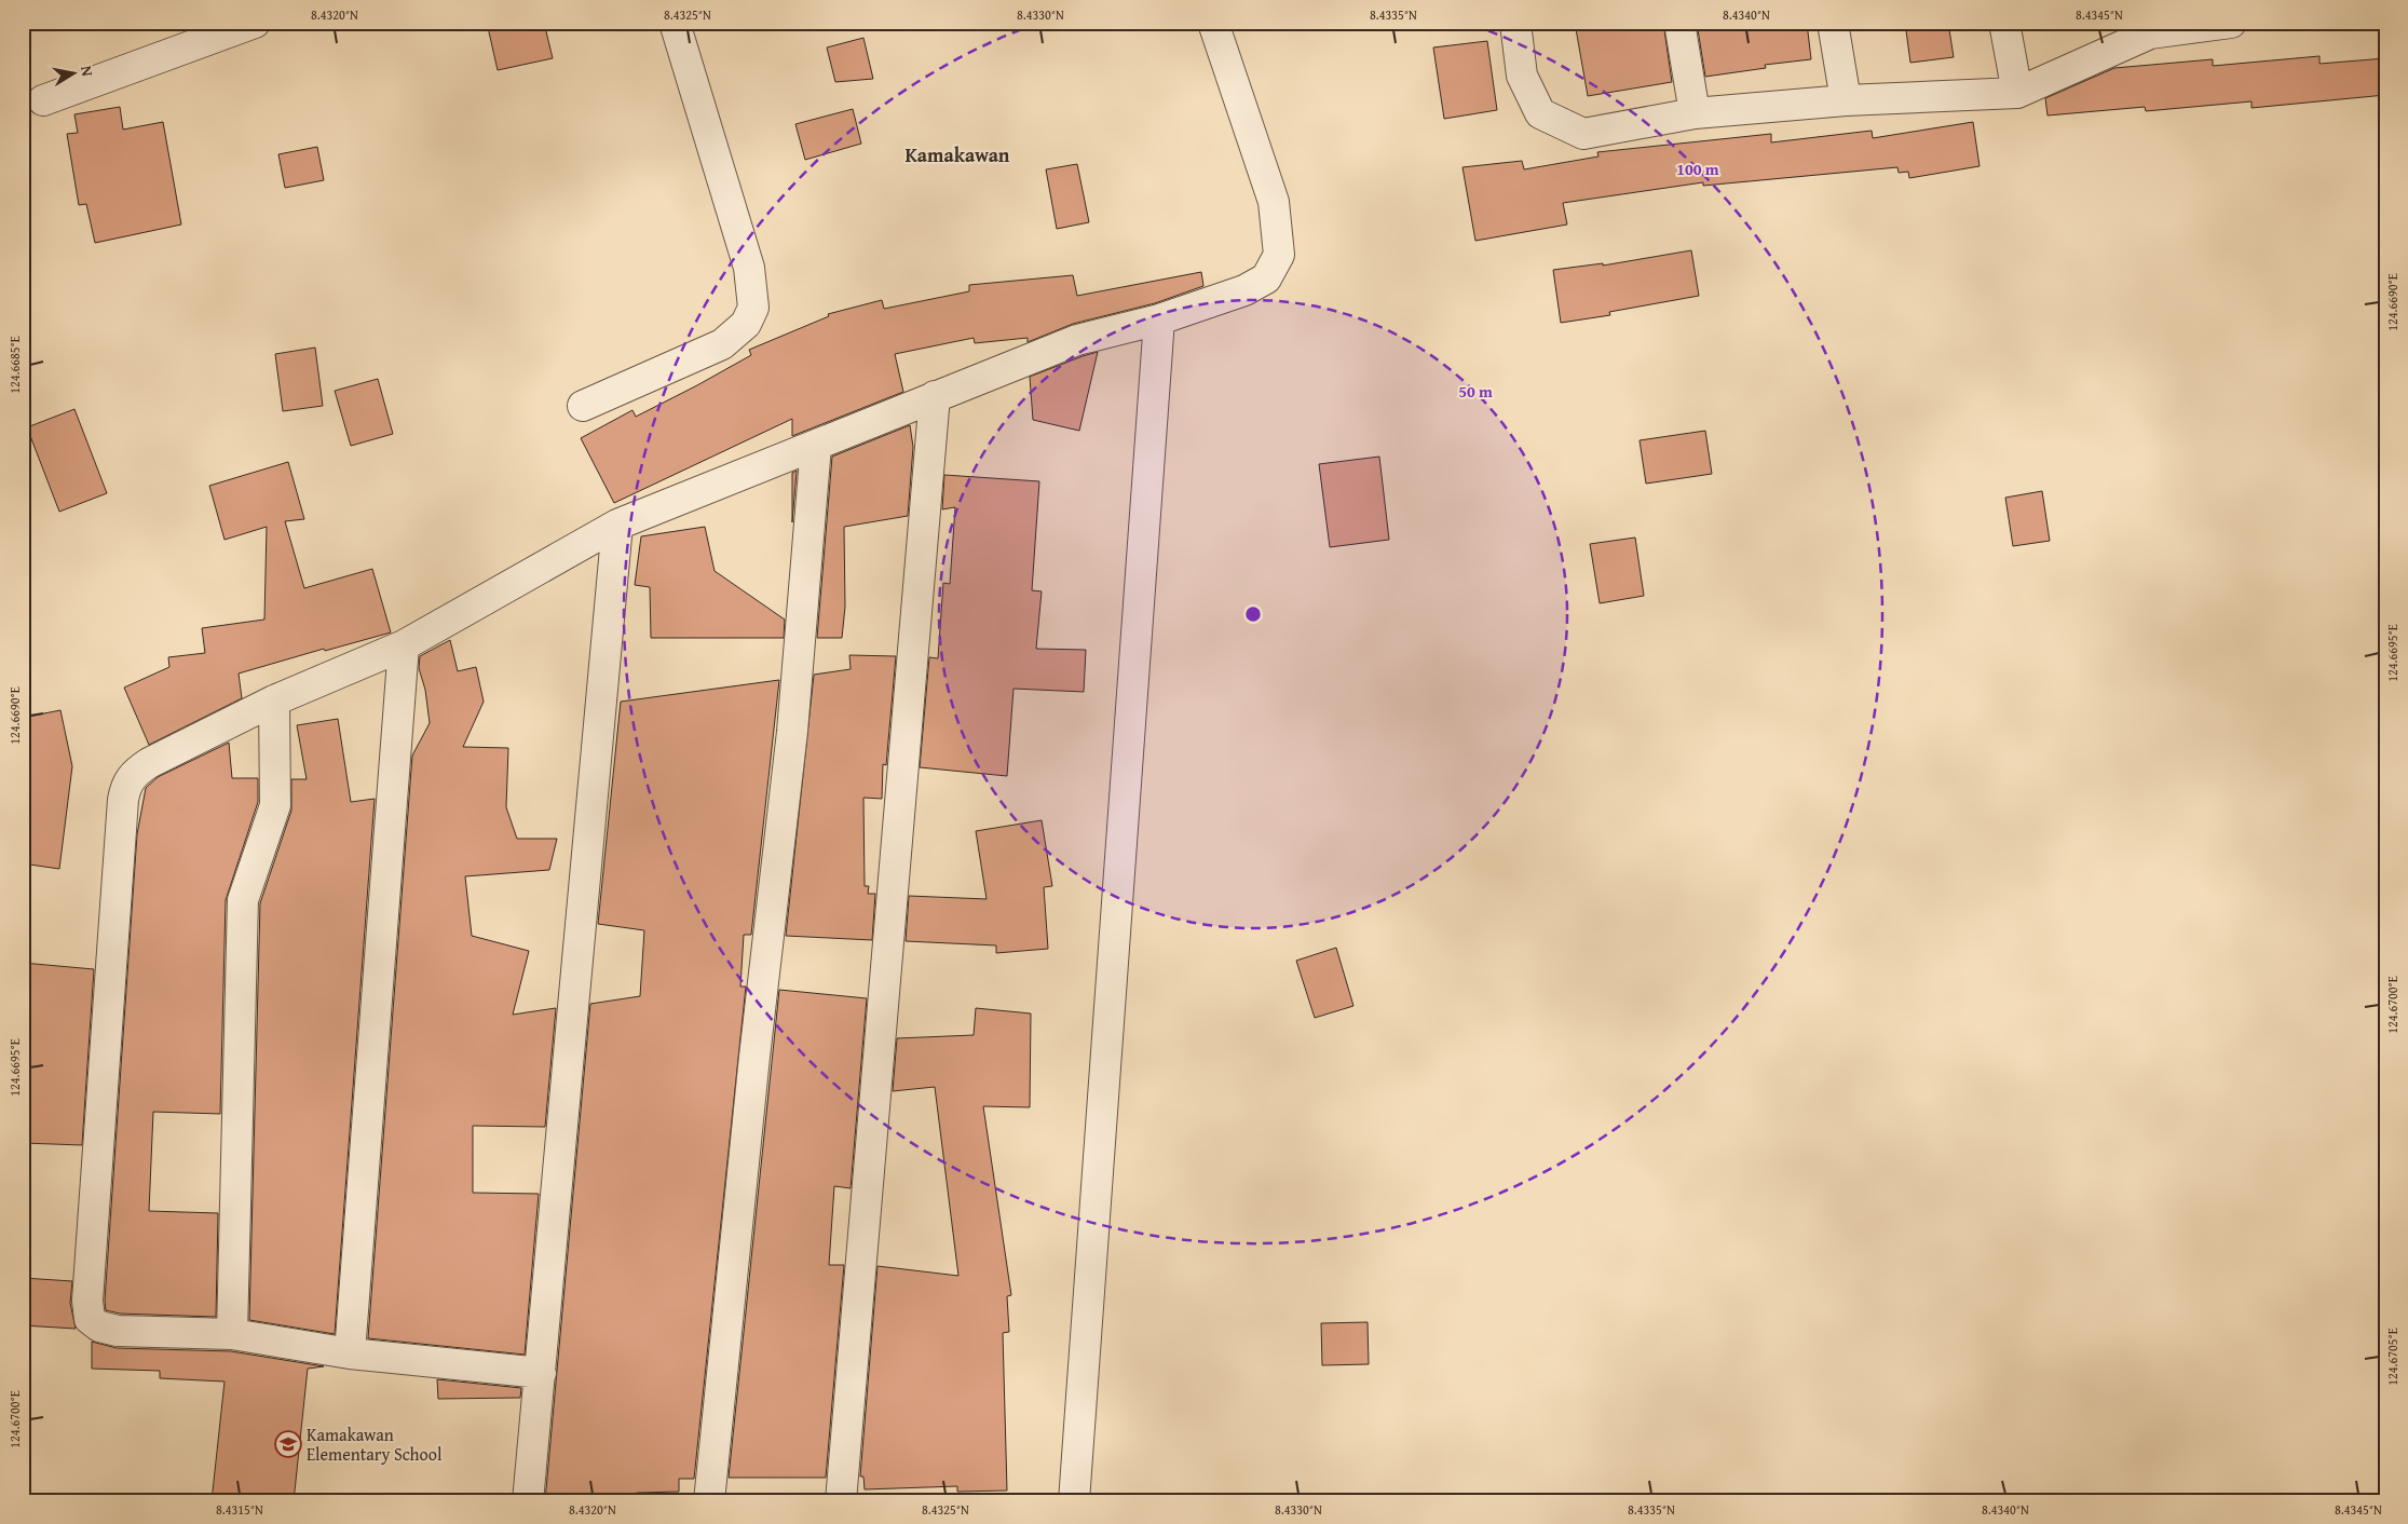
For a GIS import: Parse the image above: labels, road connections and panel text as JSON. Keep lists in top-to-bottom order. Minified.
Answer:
{"districts":["Kamakawan"],"places":{"school or university":["Kamakawan Elementary School"]},"north":"right","coordinates":["8.4320°N","8.4325°N","8.4330°N","8.4335°N","8.4340°N","8.4345°N","124.6690°E","124.6685°E","124.6695°E","124.6700°E","124.6705°E","8.4315°N"],"rings":["100 m","50 m"]}
